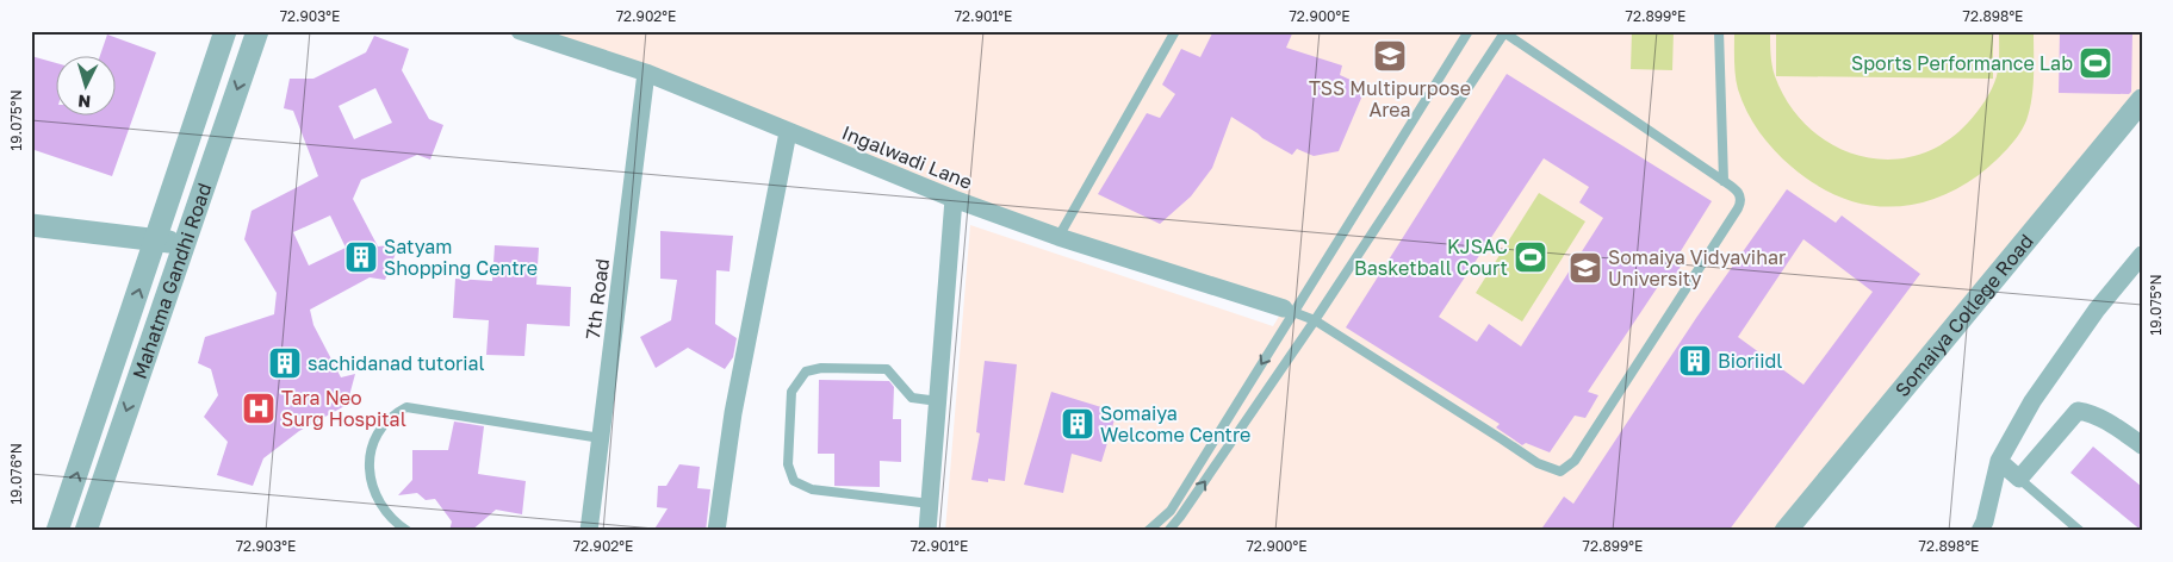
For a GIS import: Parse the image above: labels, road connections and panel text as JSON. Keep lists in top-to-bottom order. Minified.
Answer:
{"streets":{"street":["Ingalwadi Lane","Mahatma Gandhi Road","7th Road","Somaiya College Road"]},"crossings":[["Ingalwadi Lane","7th Road"]],"places":{"school or university":["TSS Multipurpose Area","Somaiya Vidyavihar University"],"sports":["Sports Performance Lab","KJSAC Basketball Court"],"building":["Satyam Shopping Centre","Bioriidl","sachidanad tutorial","Somaiya Welcome Centre"],"hospital":["Tara Neo Surg Hospital"]},"north":"bottom","coordinates":["72.903°E","72.902°E","72.901°E","72.900°E","72.899°E","72.898°E","19.075°N","19.076°N"]}
